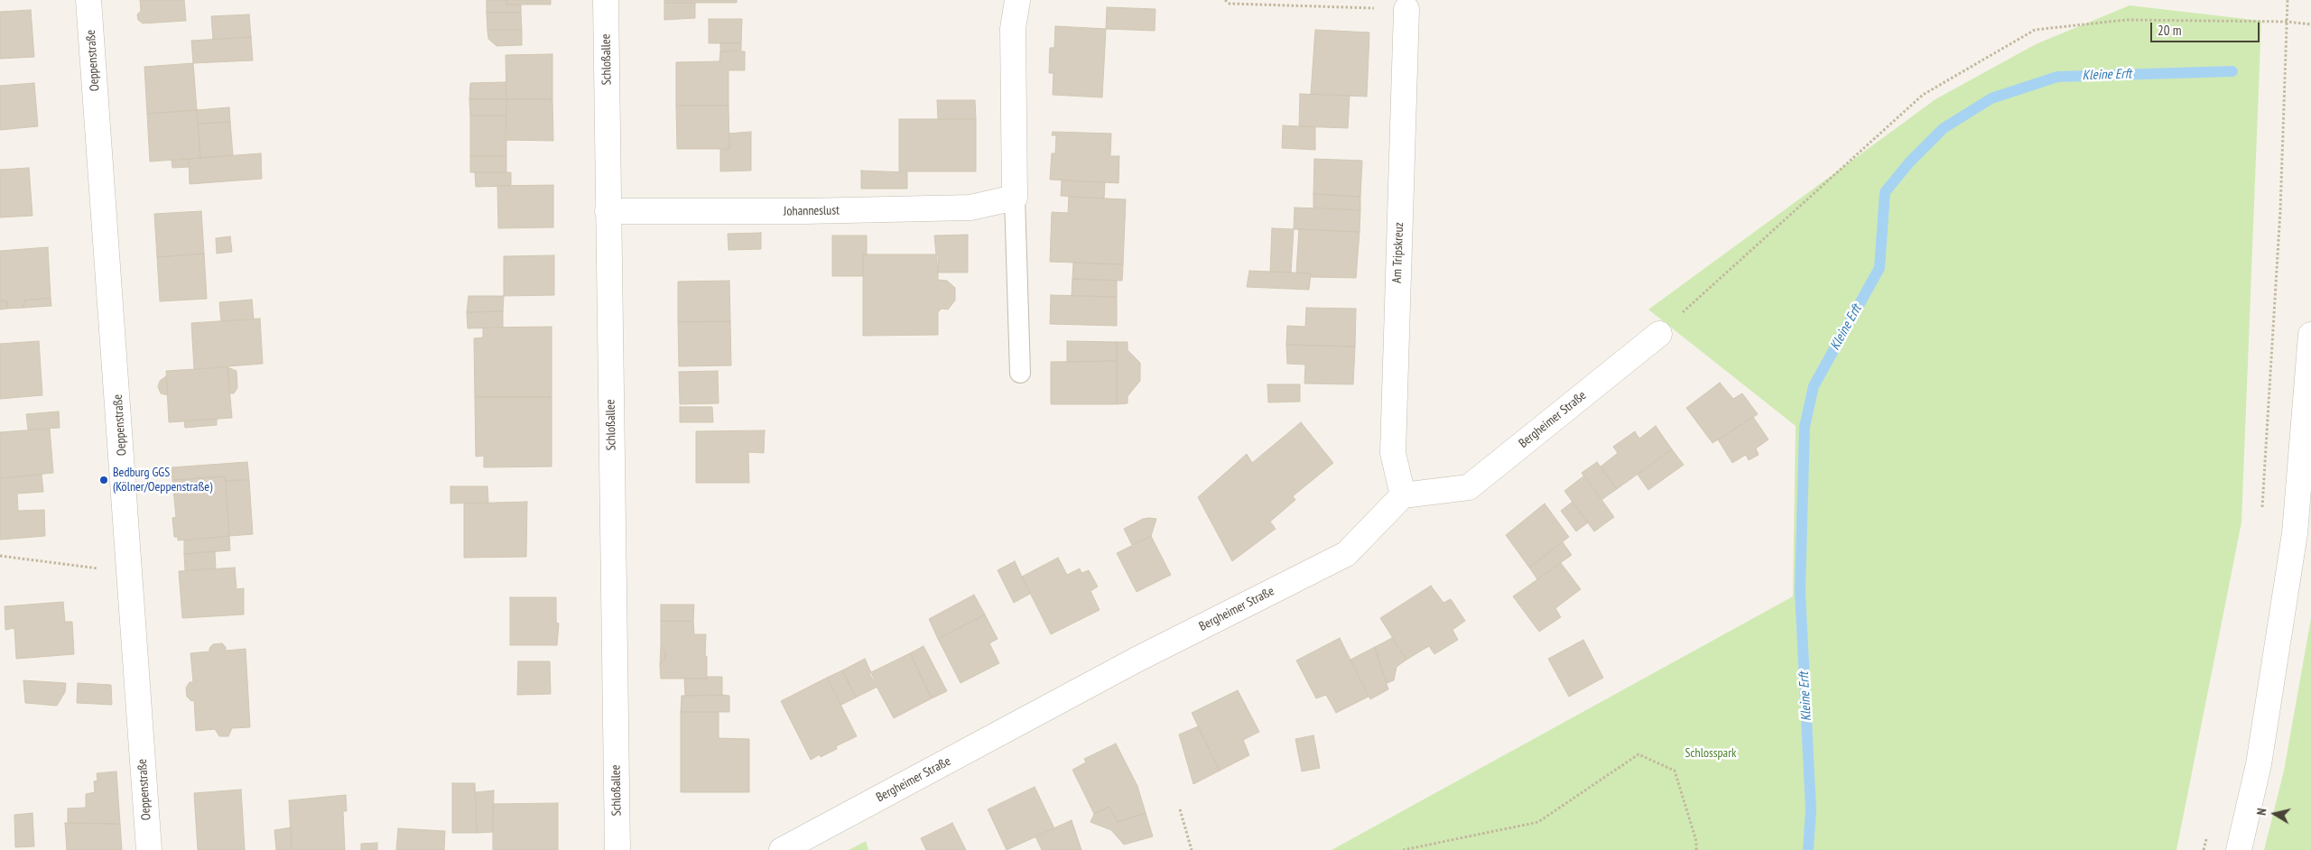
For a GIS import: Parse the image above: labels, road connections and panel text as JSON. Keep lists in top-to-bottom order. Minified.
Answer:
{"streets":{"street":["Schloßallee","Oeppenstraße","Johanneslust","Am Tripskreuz","Bergheimer Straße"]},"crossings":[["Schloßallee","Johanneslust"],["Am Tripskreuz","Bergheimer Straße"]],"water":["Kleine Erft"],"parks":["Schlosspark"],"places":["Bedburg GGS (Kölner/Oeppenstraße)"],"scale_bar":"20 m","north":"left"}
